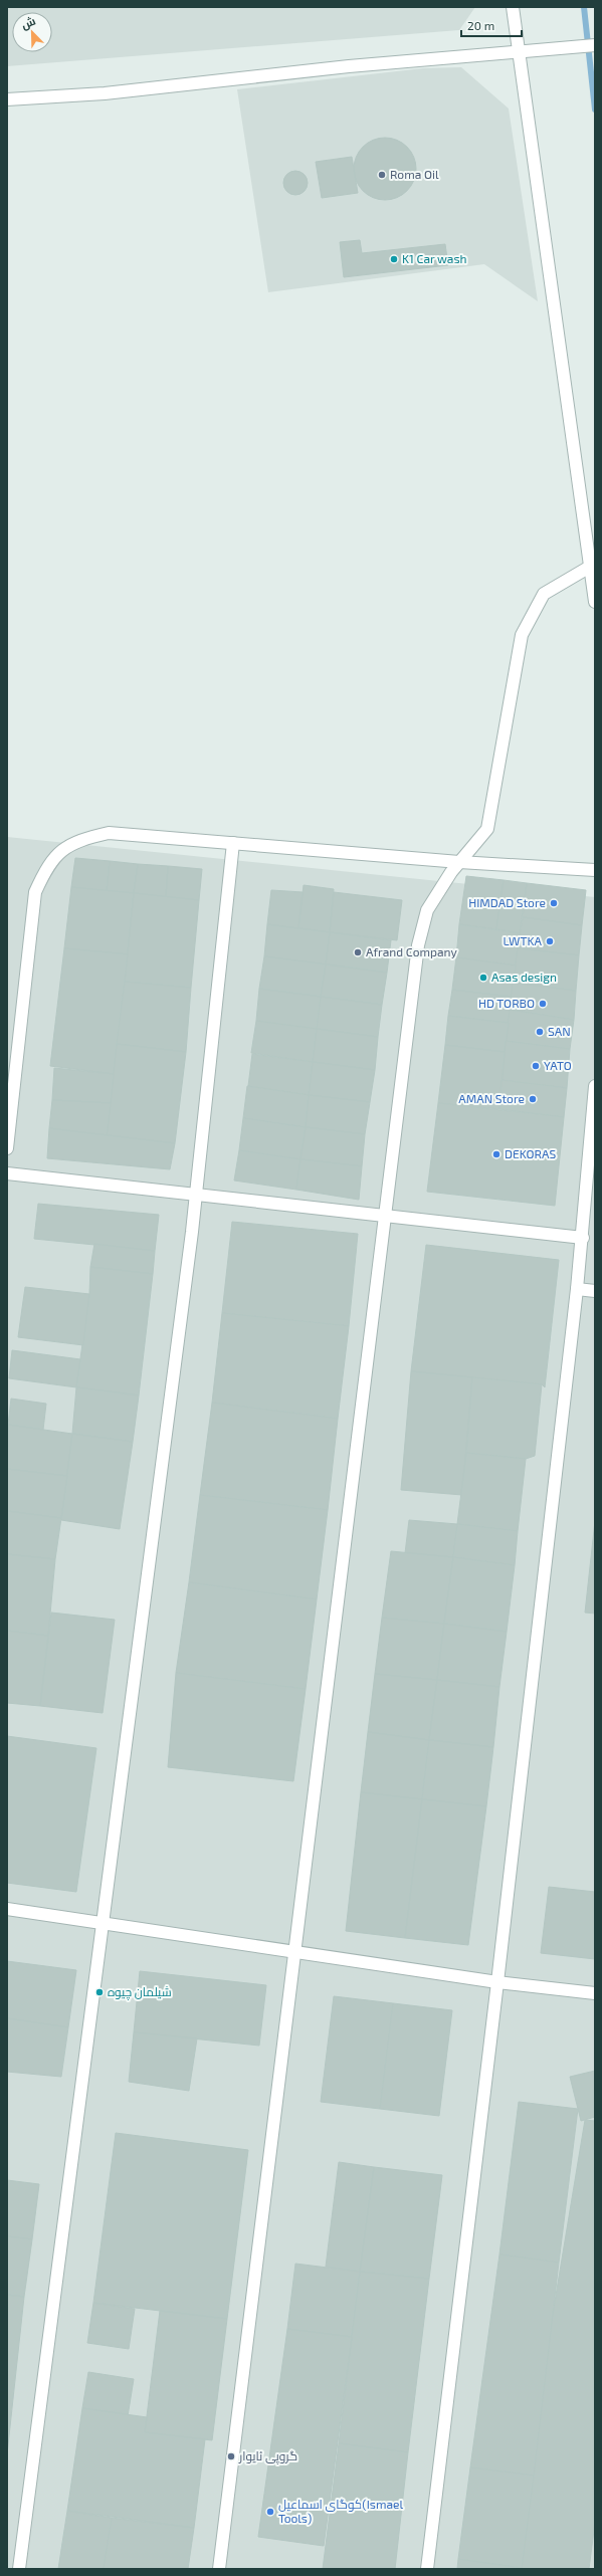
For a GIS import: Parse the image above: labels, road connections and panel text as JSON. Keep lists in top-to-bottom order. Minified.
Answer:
{"places":["Roma Oil","K1 Car wash","HIMDAD Store","LWTKA","Afrand Company","Asas design","HD TORBO","SAN","YATO","AMAN Store","DEKORAS","شيلمان چیوه","گروپى ئايوار","كوگای اسماعیل(Ismael Tools)"],"scale_bar":"20 m","north":"top left"}
